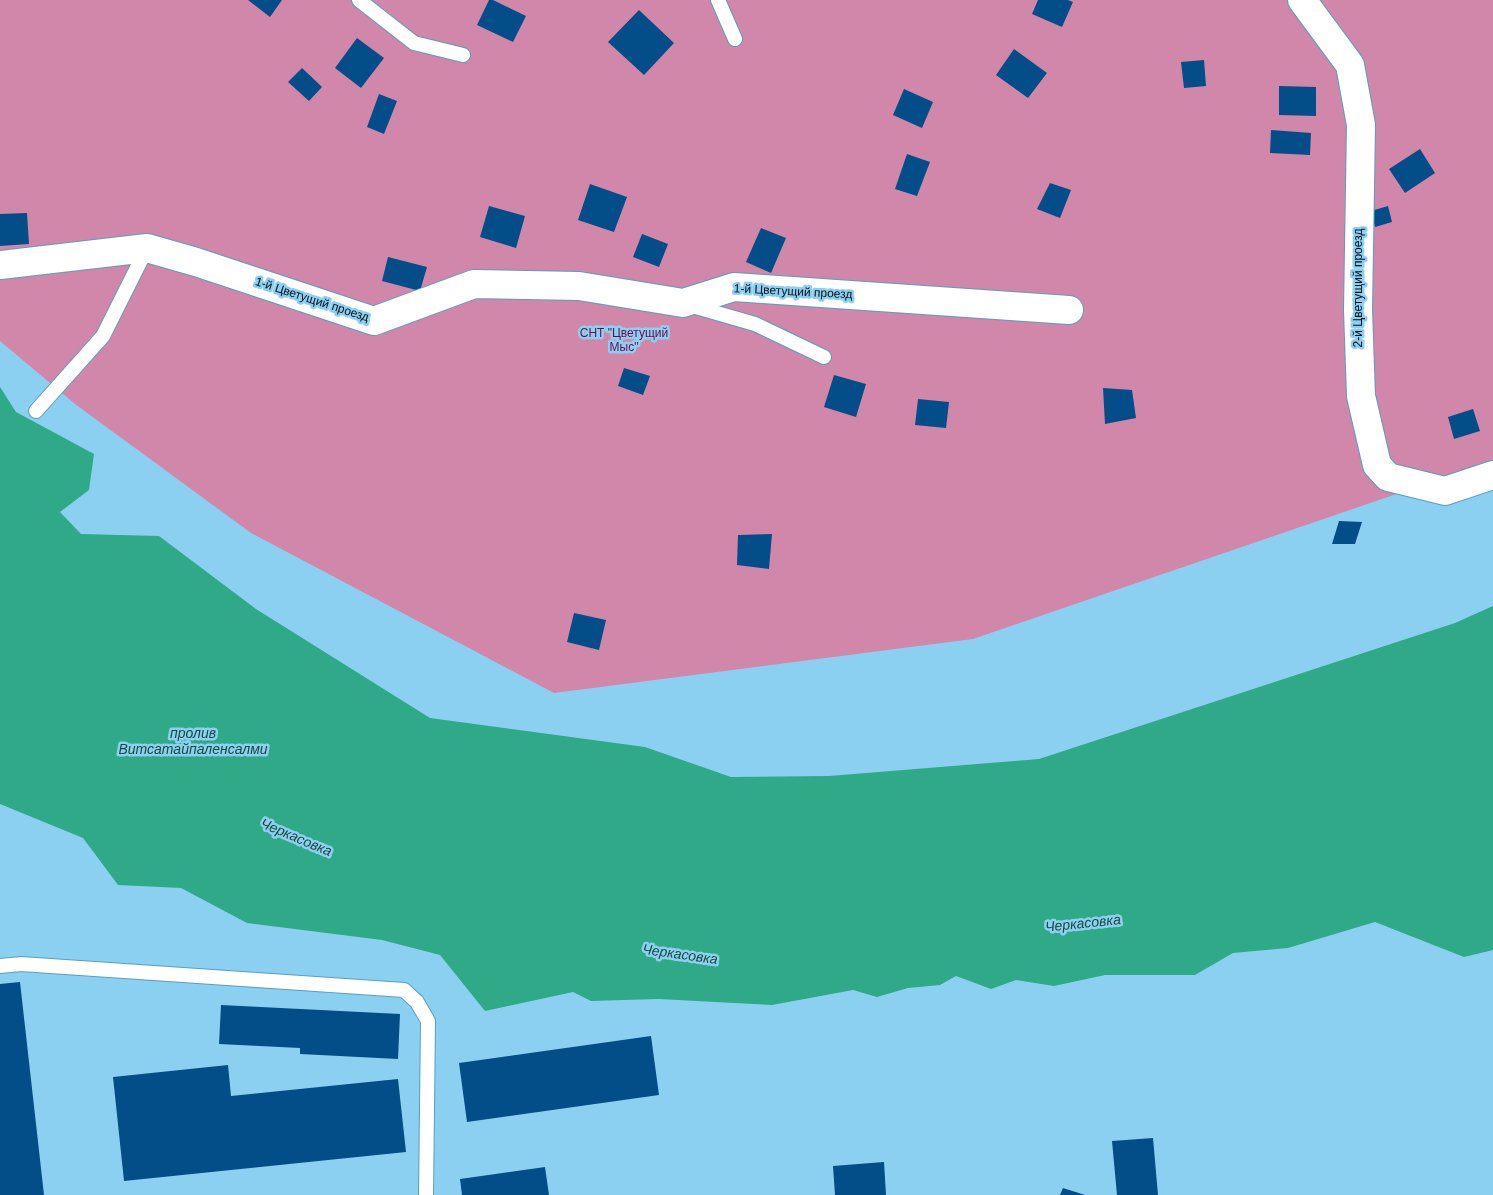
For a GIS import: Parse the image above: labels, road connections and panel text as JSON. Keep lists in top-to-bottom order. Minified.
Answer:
{"streets":{"street":["2-й Цветущий проезд","1-й Цветущий проезд"]},"water":["пролив Витсатайпаленсалми","Черкасовка"],"parks":["СНТ \"Цветущий Мыс\""]}
